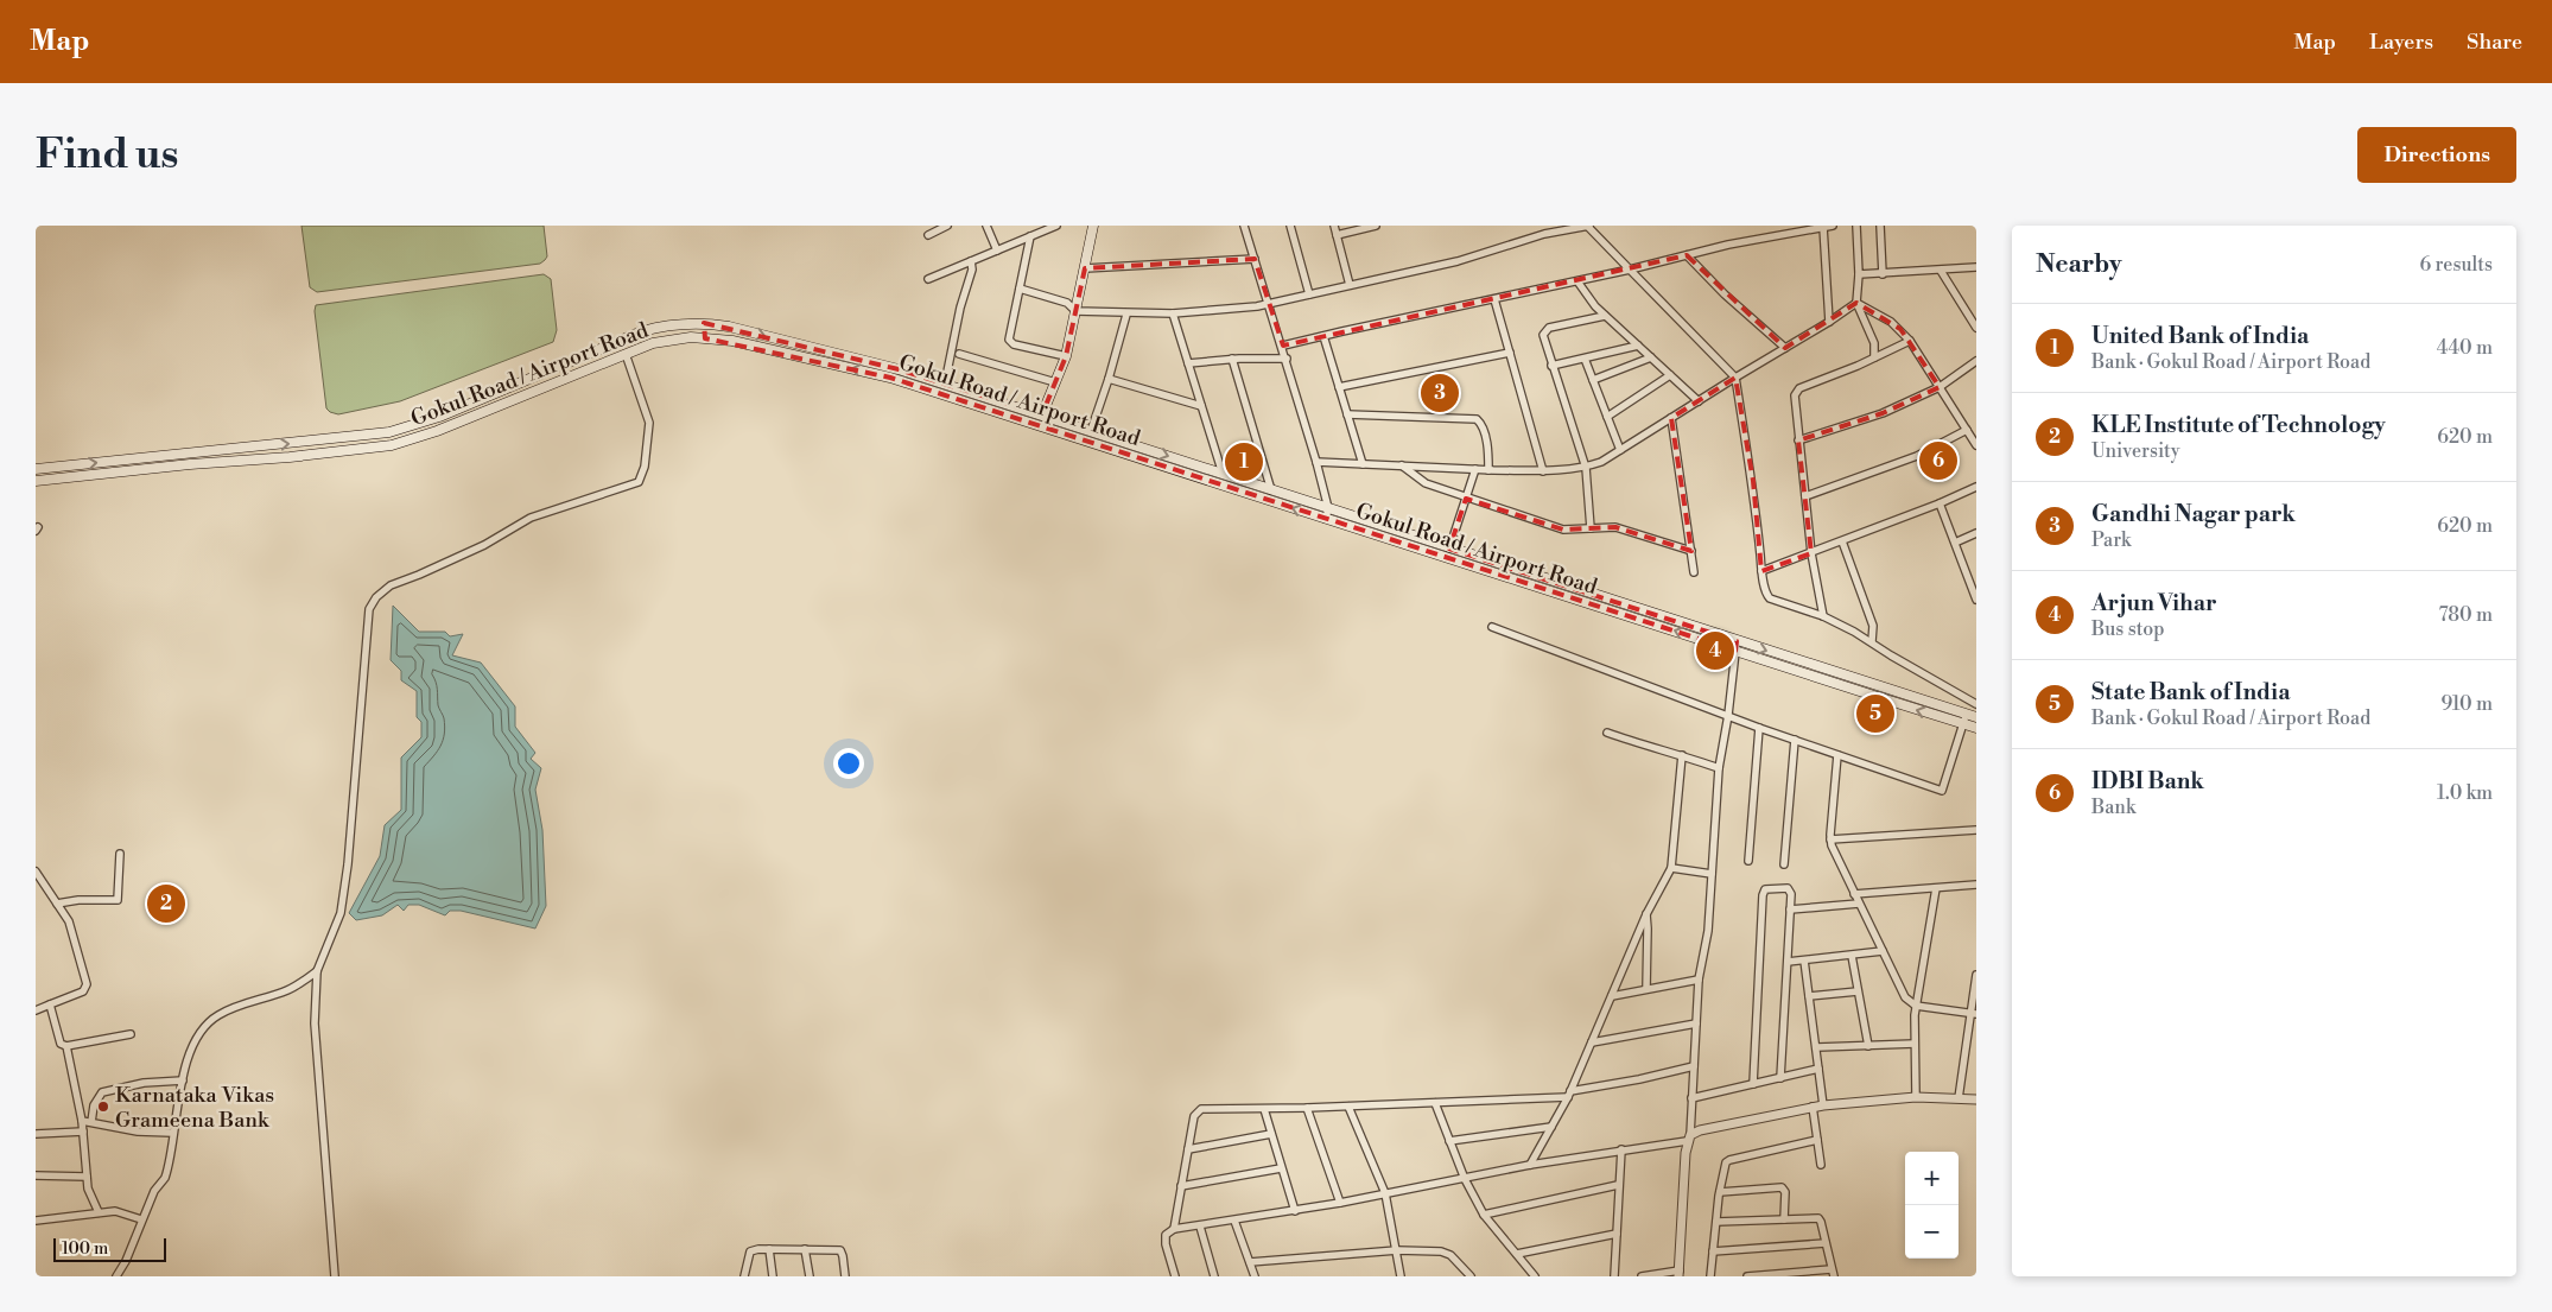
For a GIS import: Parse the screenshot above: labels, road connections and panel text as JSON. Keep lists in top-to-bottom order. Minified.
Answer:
{"streets":{"main road":["Gokul Road / Airport Road"]},"places":["Karnataka Vikas Grameena Bank"],"scale_bar":"100 m","page":{"header":"Map","nav":["Map","Layers","Share"],"buttons":"Directions","title":"Find us","heading":["Nearby","6 results"],"list":[{"mark":"1","name":"United Bank of India","note":"Bank · Gokul Road / Airport Road","value":"440 m"},{"mark":"2","name":"KLE Institute of Technology","note":"University","value":"620 m"},{"mark":"3","name":"Gandhi Nagar park","note":"Park","value":"620 m"},{"mark":"4","name":"Arjun Vihar","note":"Bus stop","value":"780 m"},{"mark":"5","name":"State Bank of India","note":"Bank · Gokul Road / Airport Road","value":"910 m"},{"mark":"6","name":"IDBI Bank","note":"Bank","value":"1.0 km"}],"pins":["3","6","1","4","5","2"],"map_buttons":["+","−"],"scale":"100 m"}}
